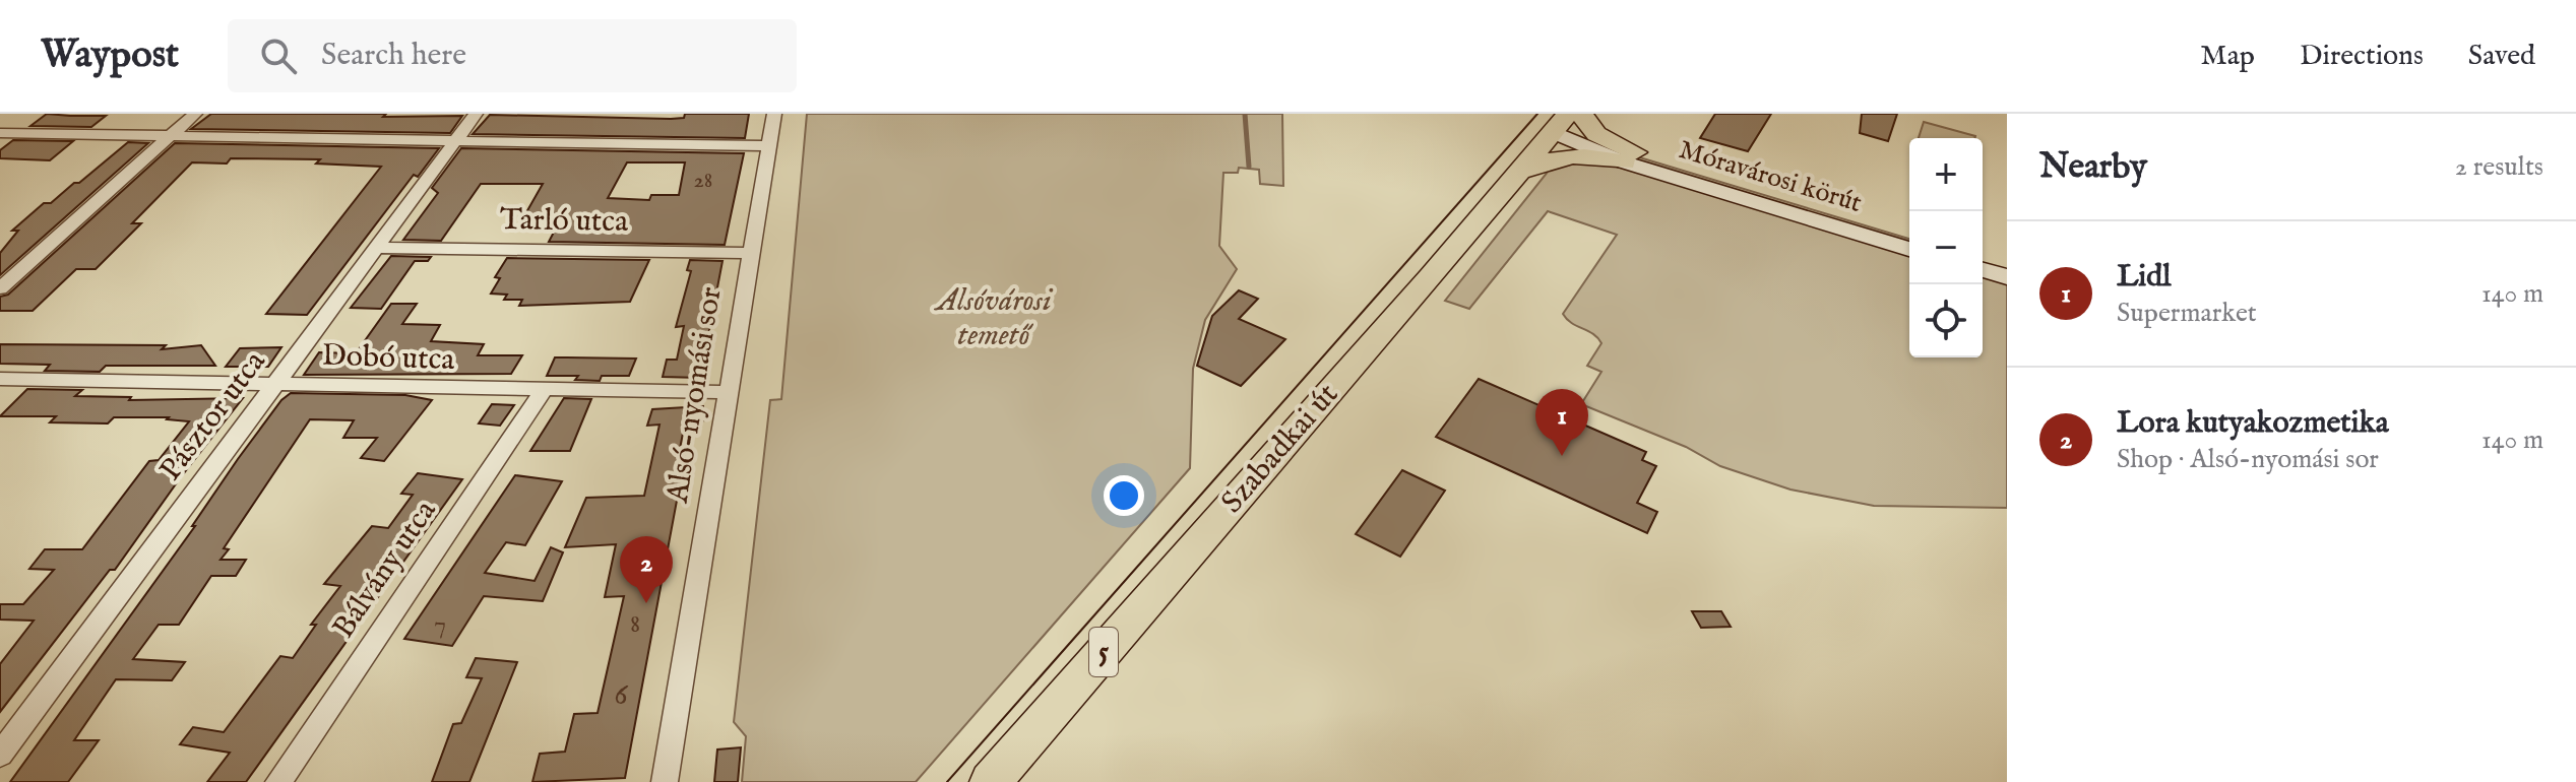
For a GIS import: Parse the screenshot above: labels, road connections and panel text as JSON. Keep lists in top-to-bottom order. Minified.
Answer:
{"streets":{"main road":["Móravárosi körút","Szabadkai út","5"],"street":["Tarló utca","Dobó utca","Alsó-nyomási sor","Pásztor utca","Bálvány utca"]},"crossings":[["Móravárosi körút","Szabadkai út"],["Tarló utca","Alsó-nyomási sor"],["Tarló utca","Pásztor utca"],["Dobó utca","Alsó-nyomási sor"],["Dobó utca","Pásztor utca"],["Dobó utca","Bálvány utca"]],"parks":["Alsóvárosi temető"],"house_numbers":["28","8","7","6"],"page":{"header":"Waypost","search":"Search here","nav":["Map","Directions","Saved"],"heading":["Nearby","2 results"],"map_buttons":["+","−"],"list":[{"mark":"1","name":"Lidl","note":"Supermarket","value":"140 m"},{"mark":"2","name":"Lora kutyakozmetika","note":"Shop · Alsó-nyomási sor","value":"140 m"}],"pins":["1","2"]}}
